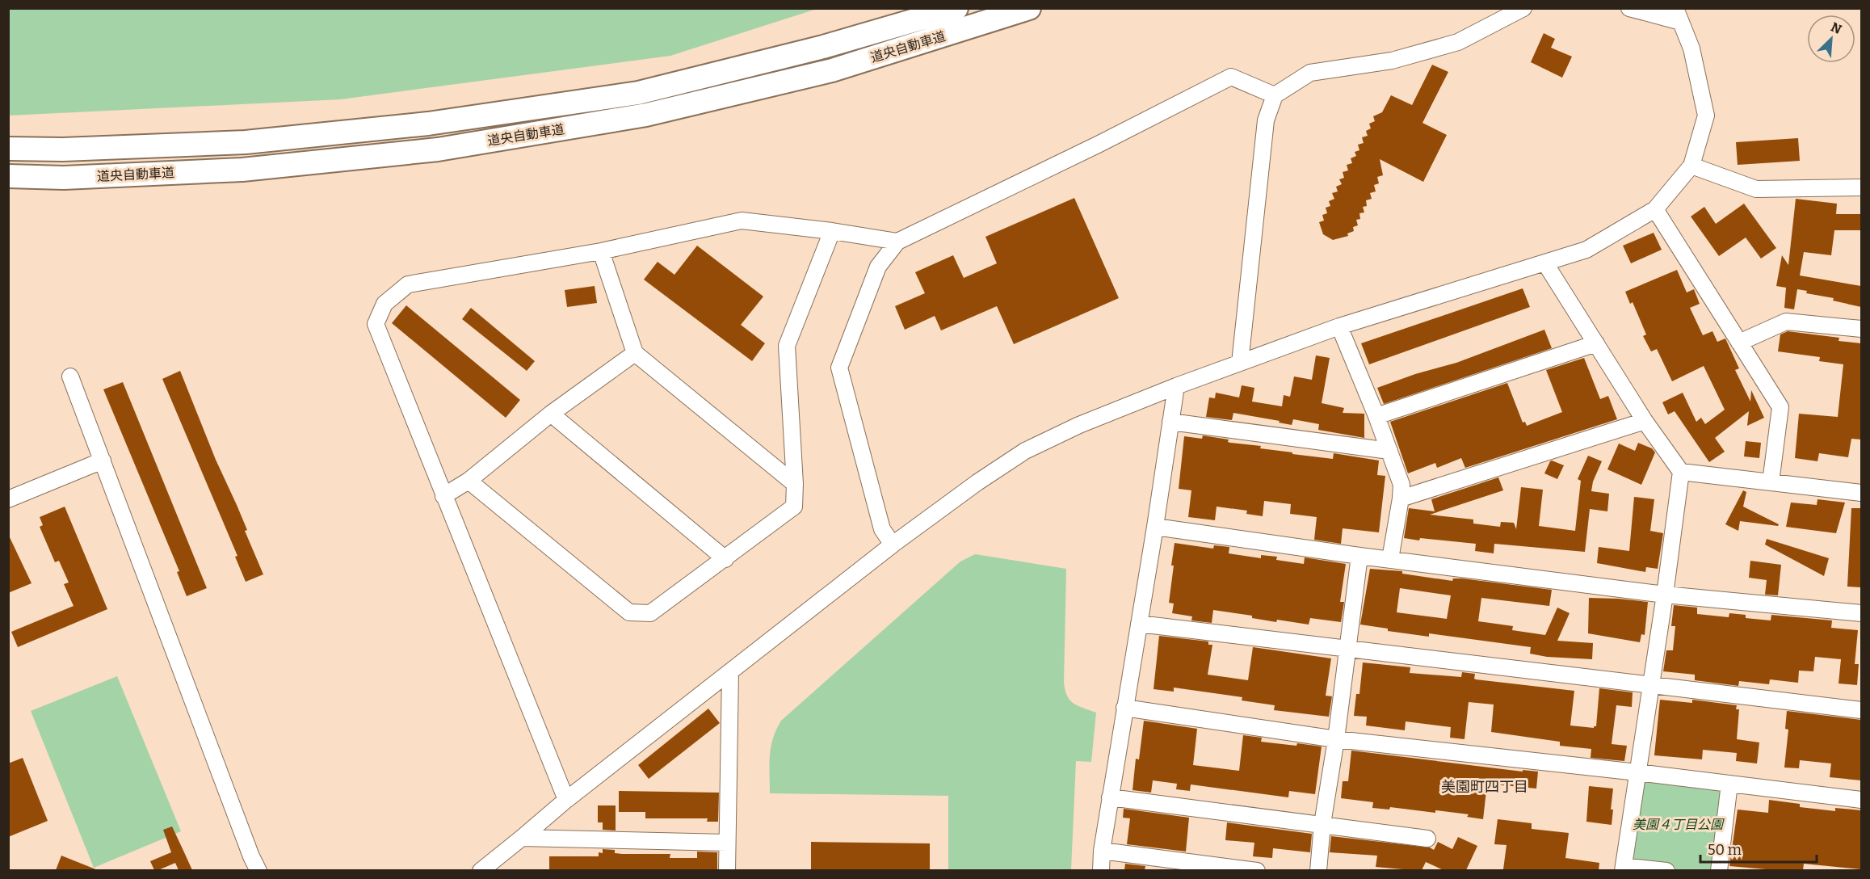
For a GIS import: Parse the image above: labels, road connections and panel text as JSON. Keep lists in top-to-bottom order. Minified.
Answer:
{"streets":{"highway":["道央自動車道"]},"districts":["美園町四丁目"],"parks":["美園４丁目公園"],"scale_bar":"50 m","north":"top right"}
